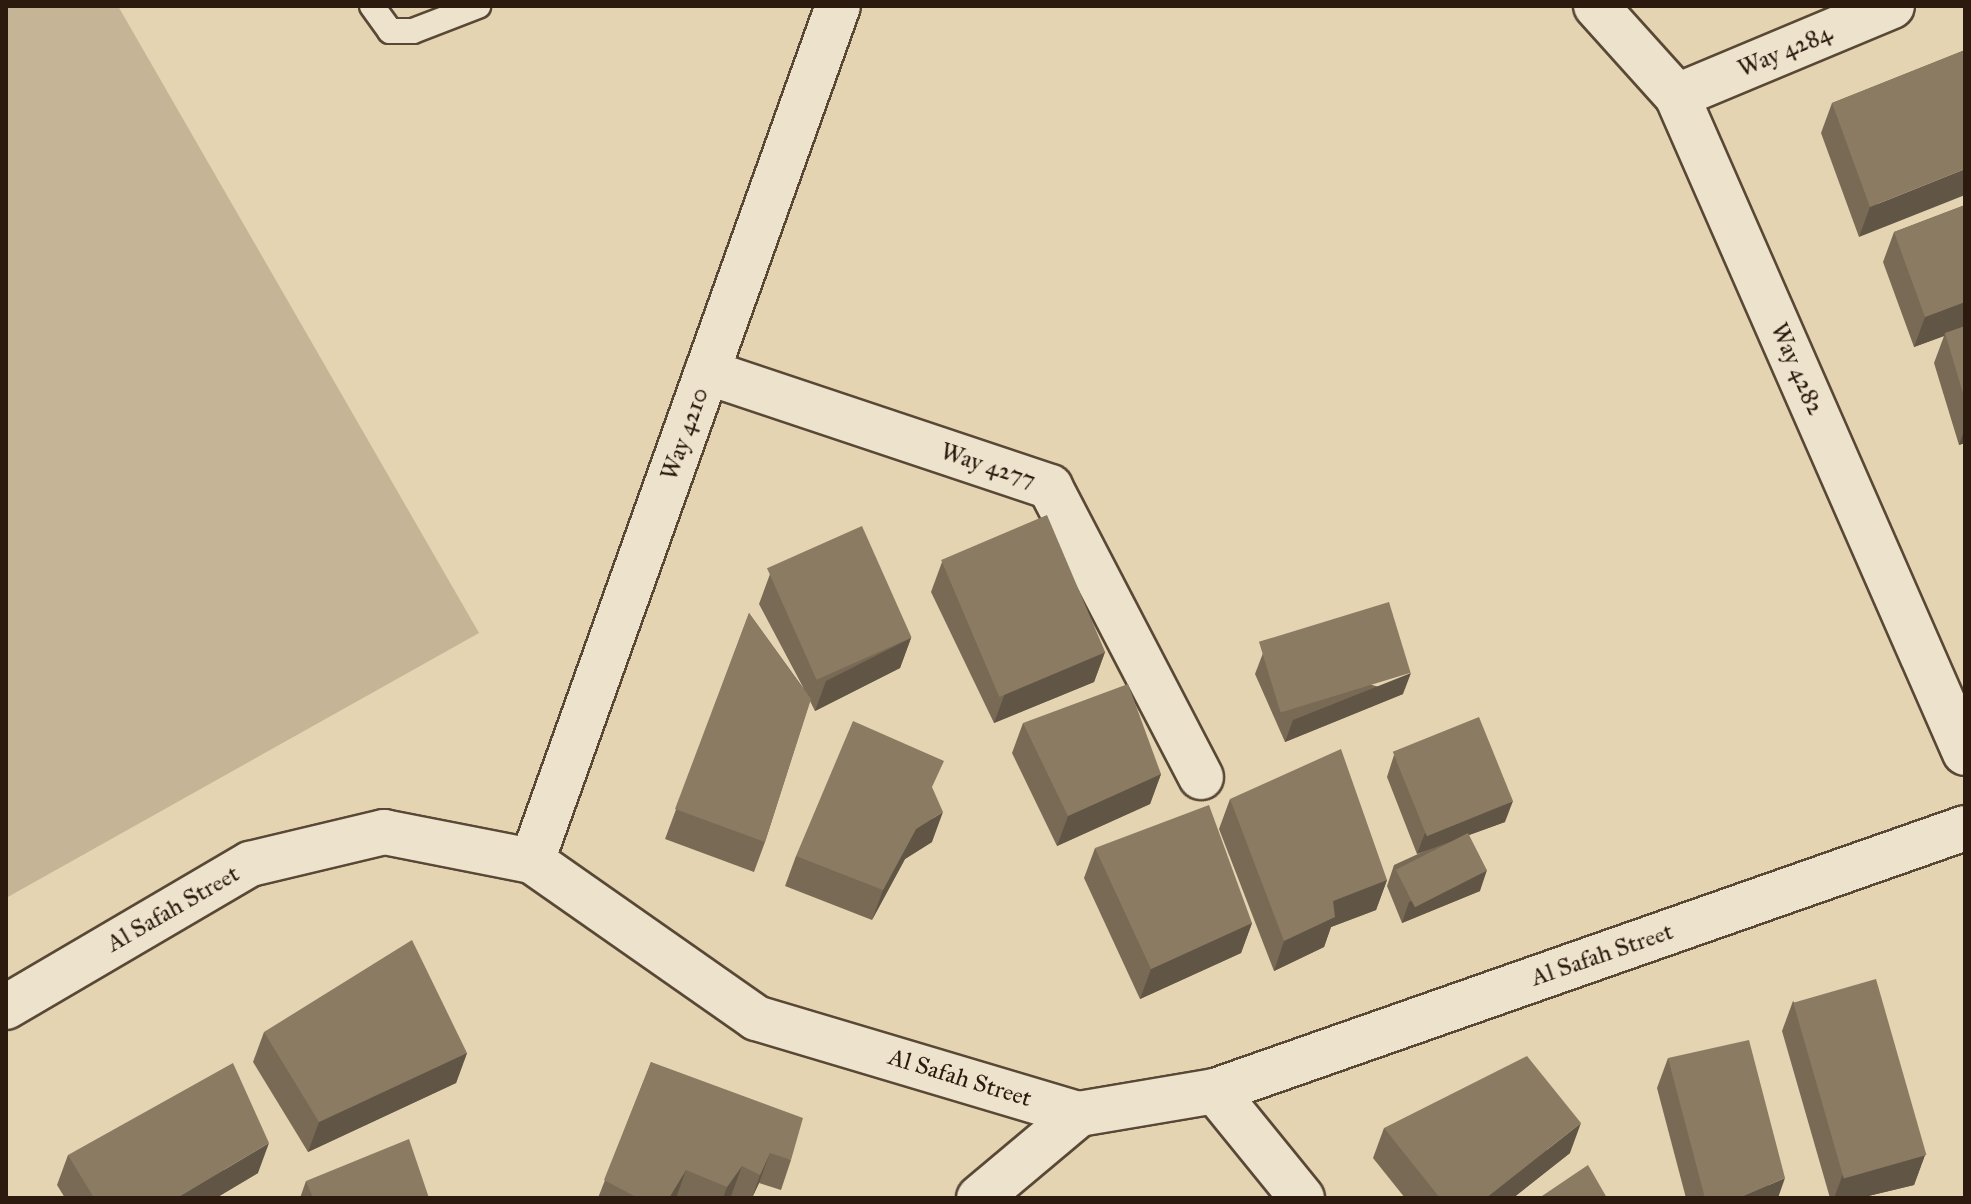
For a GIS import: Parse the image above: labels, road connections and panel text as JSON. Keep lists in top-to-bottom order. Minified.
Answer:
{"streets":{"street":["Way 4284","Way 4282","Way 4210","Way 4277","Al Safah Street"]},"crossings":[["Way 4284","Way 4282"],["Way 4210","Way 4277"],["Way 4210","Al Safah Street"]]}
